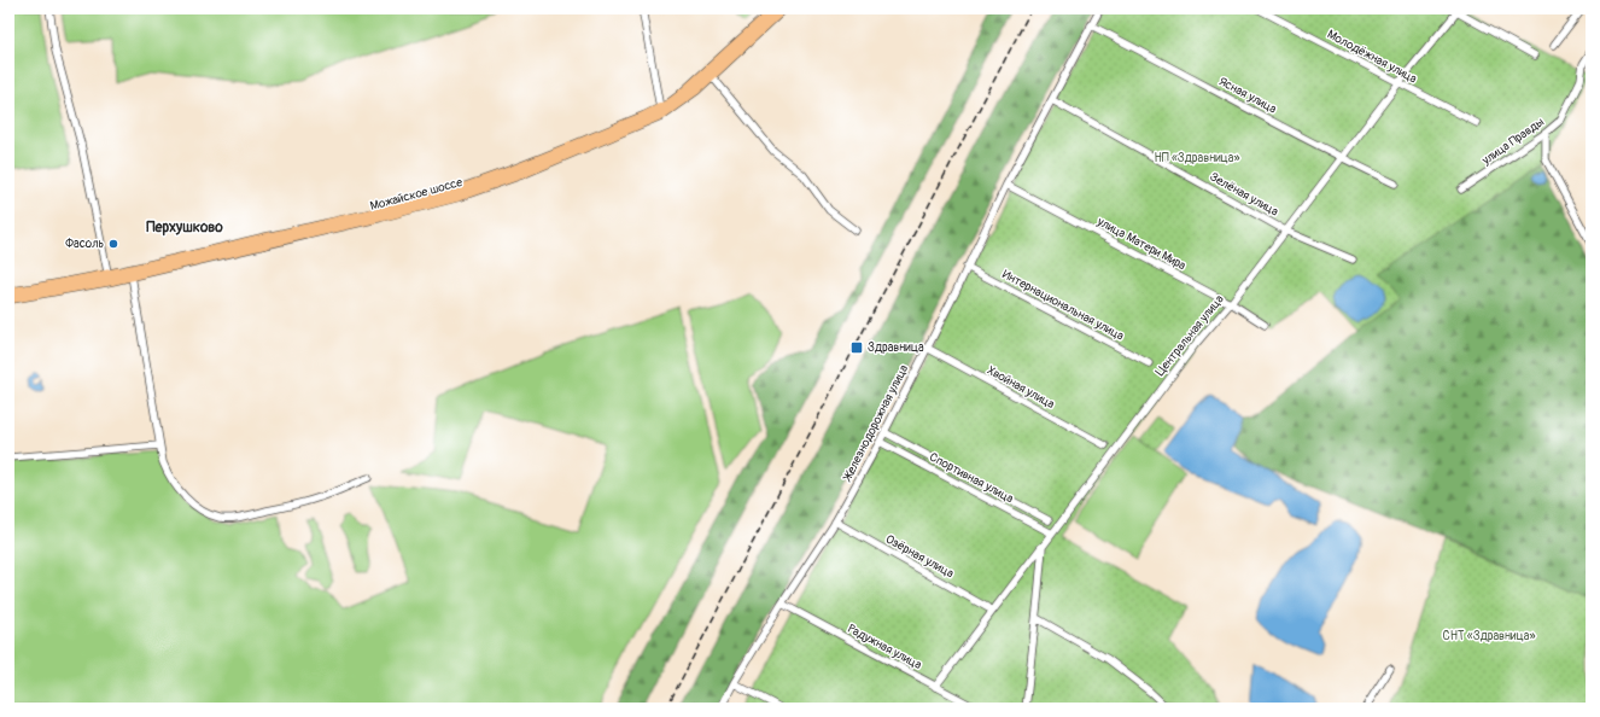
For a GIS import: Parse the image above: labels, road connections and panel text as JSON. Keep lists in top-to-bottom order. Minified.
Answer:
{"streets":{"main road":["Можайское шоссе"],"street":["Молодёжная улица","Ясная улица","улица Правды","Зелёная улица","улица Матери Мира","Интернациональная улица","Центральная улица","Хвойная улица","Железнодорожная улица","Спортивная улица","Озёрная улица","Радужная улица"]},"crossings":[["Молодёжная улица","Центральная улица"],["Ясная улица","Центральная улица"],["Ясная улица","Железнодорожная улица"],["Зелёная улица","Центральная улица"],["Зелёная улица","Железнодорожная улица"],["улица Матери Мира","Центральная улица"],["улица Матери Мира","Железнодорожная улица"],["Интернациональная улица","Железнодорожная улица"],["Центральная улица","Спортивная улица"],["Центральная улица","Озёрная улица"],["Центральная улица","Радужная улица"],["Хвойная улица","Железнодорожная улица"],["Железнодорожная улица","Спортивная улица"],["Железнодорожная улица","Озёрная улица"],["Железнодорожная улица","Радужная улица"]],"districts":["Перхушково"],"parks":["НП «Здравница»","СНТ «Здравница»"],"places":{"other":["Фасоль"],"transit":["Здравница"]}}
